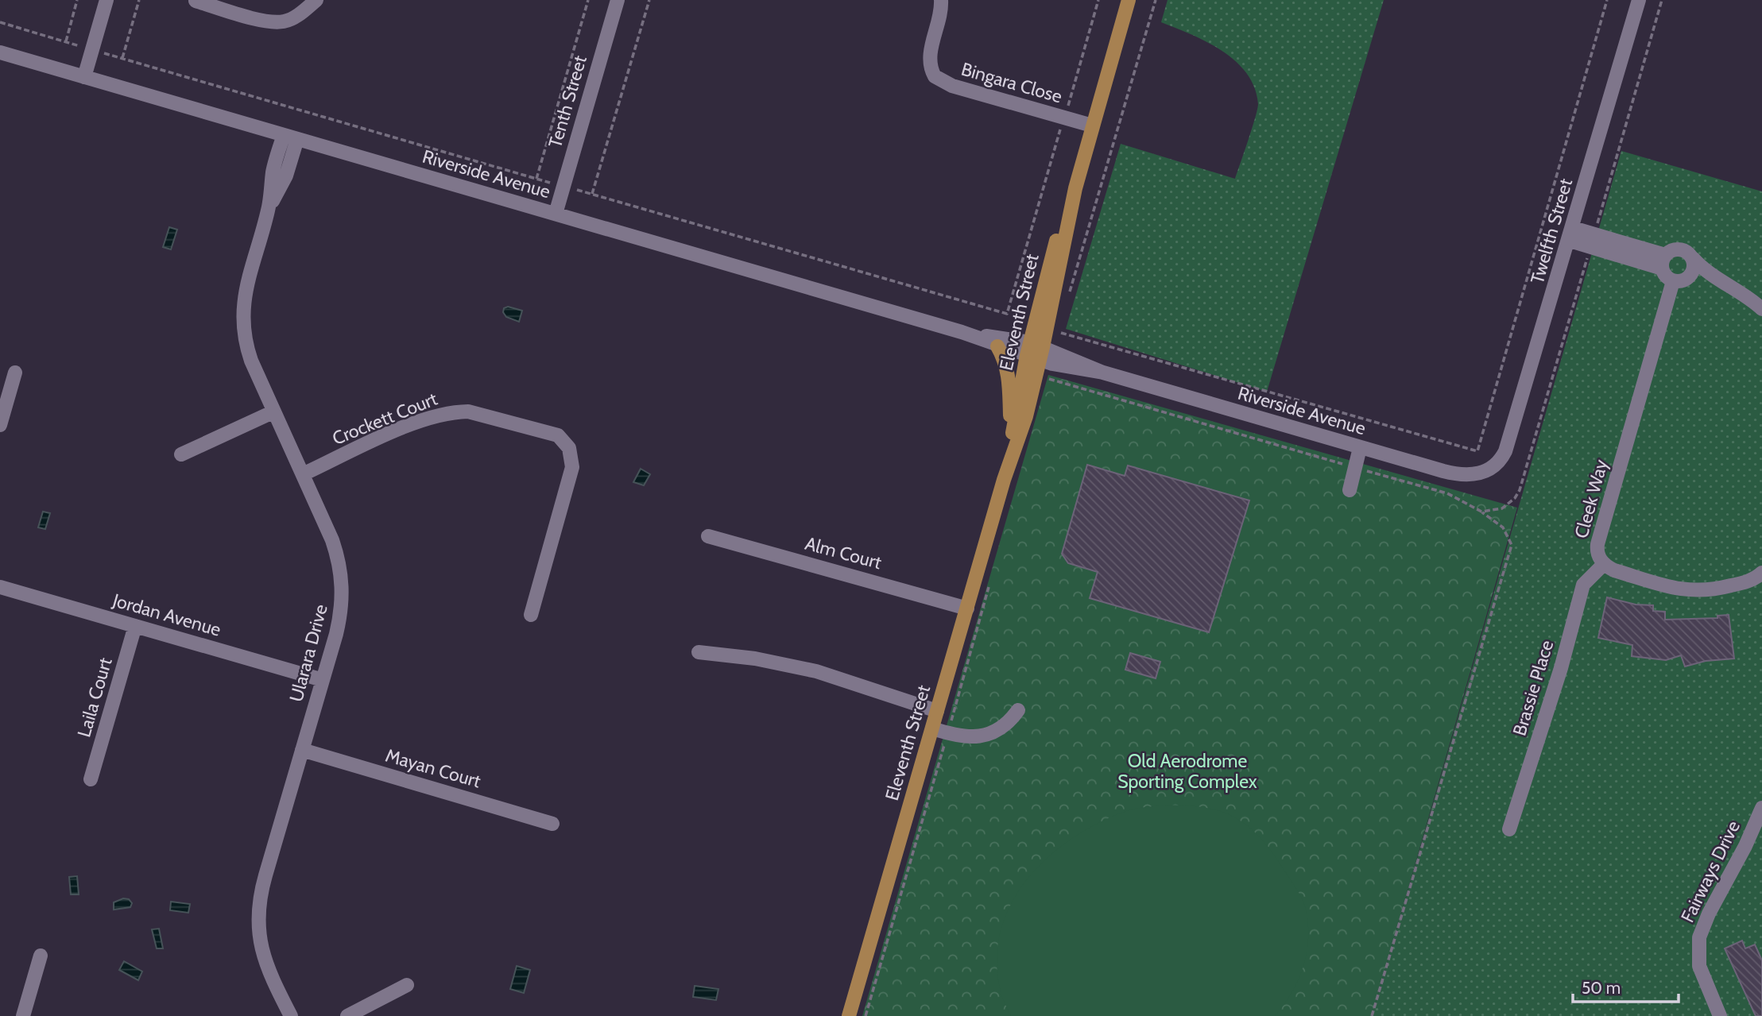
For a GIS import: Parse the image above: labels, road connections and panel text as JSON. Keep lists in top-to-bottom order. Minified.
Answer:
{"streets":{"main road":["Eleventh Street"],"street":["Bingara Close","Tenth Street","Riverside Avenue","Twelfth Street","Crockett Court","Cleek Way","Alm Court","Jordan Avenue","Ularara Drive","Brassie Place","Laila Court","Mayan Court","Fairways Drive"]},"crossings":[["Bingara Close","Eleventh Street"],["Tenth Street","Riverside Avenue"],["Riverside Avenue","Twelfth Street"],["Riverside Avenue","Eleventh Street"],["Riverside Avenue","Ularara Drive"],["Eleventh Street","Alm Court"],["Crockett Court","Ularara Drive"],["Cleek Way","Brassie Place"],["Jordan Avenue","Ularara Drive"],["Jordan Avenue","Laila Court"],["Ularara Drive","Mayan Court"]],"parks":["Old Aerodrome Sporting Complex"],"scale_bar":"50 m"}
